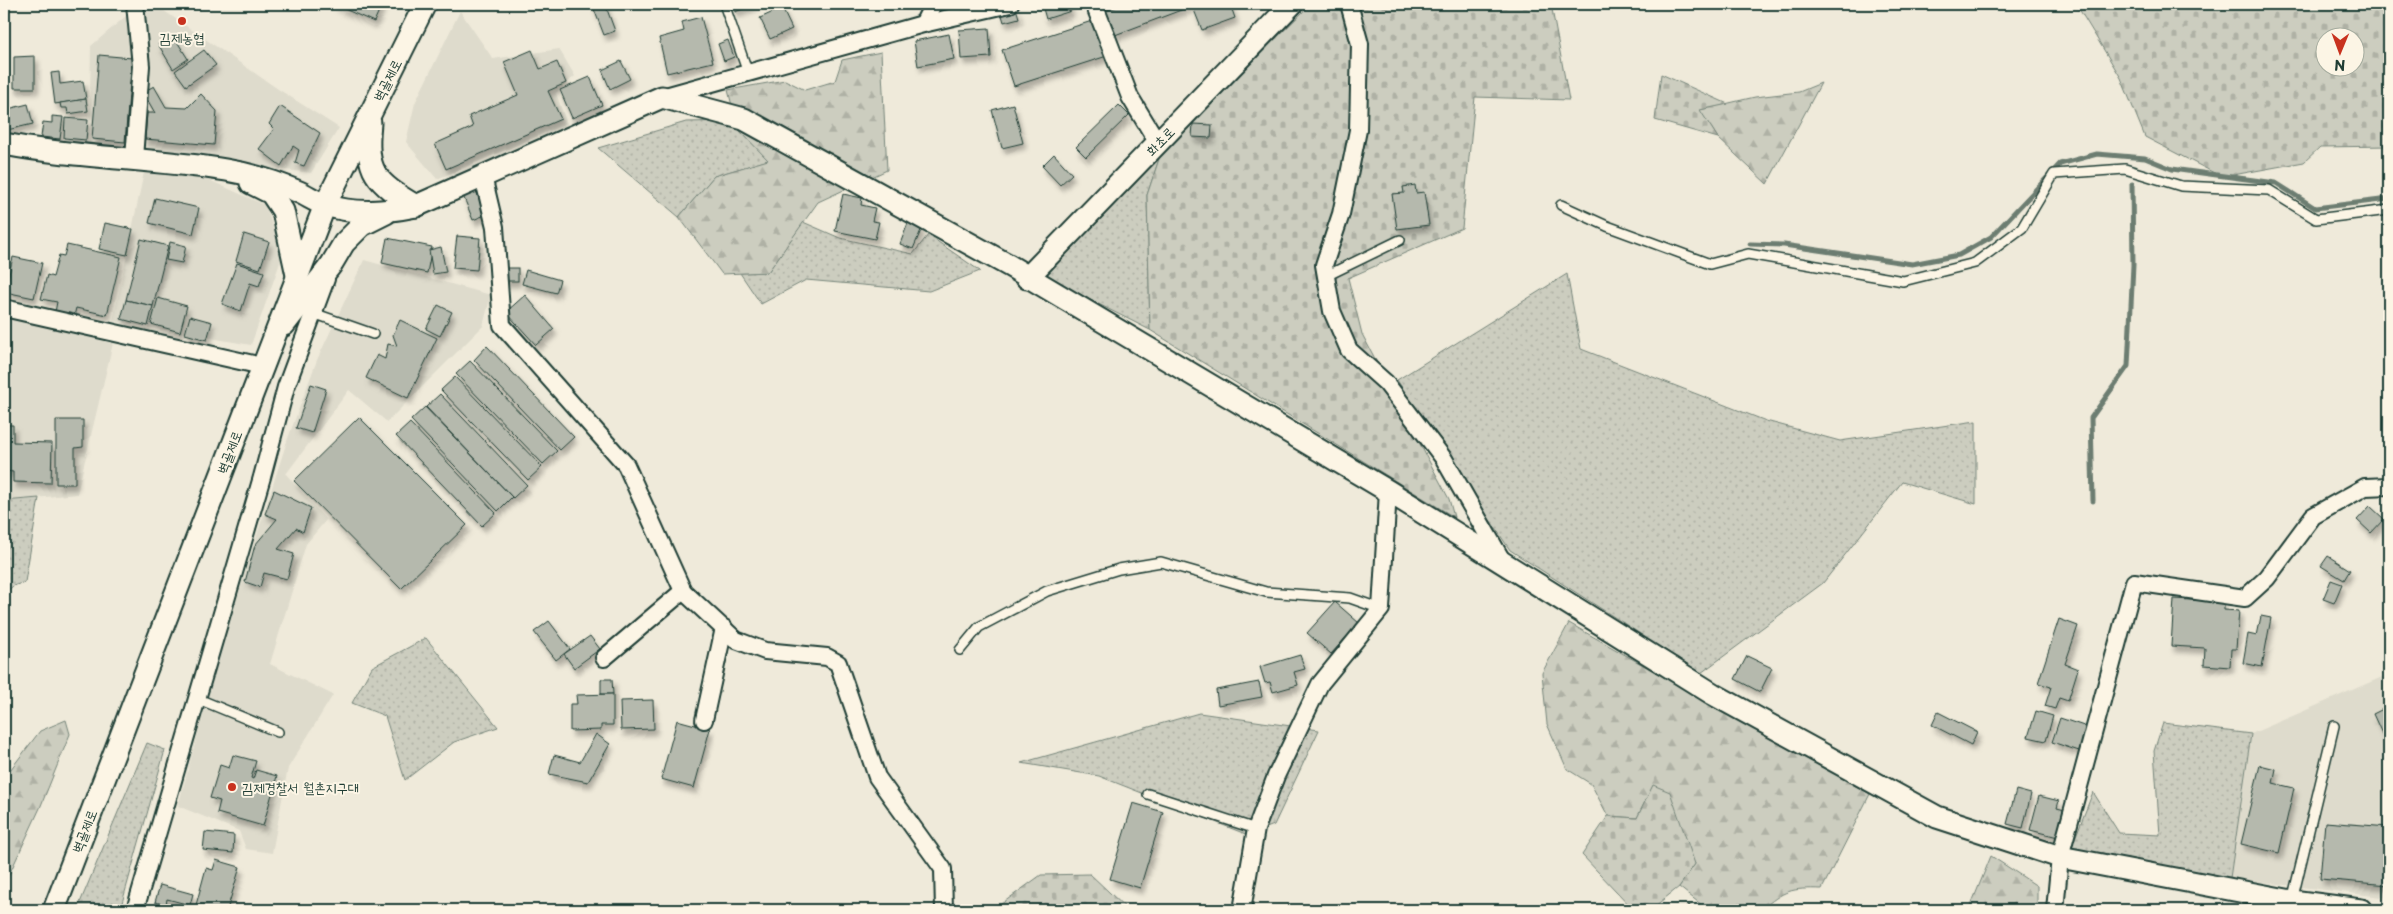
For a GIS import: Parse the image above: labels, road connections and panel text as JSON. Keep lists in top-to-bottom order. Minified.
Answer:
{"streets":{"street":["벽골제로","화초로"]},"places":["김제농협","김제경찰서 월촌지구대"],"north":"bottom"}
